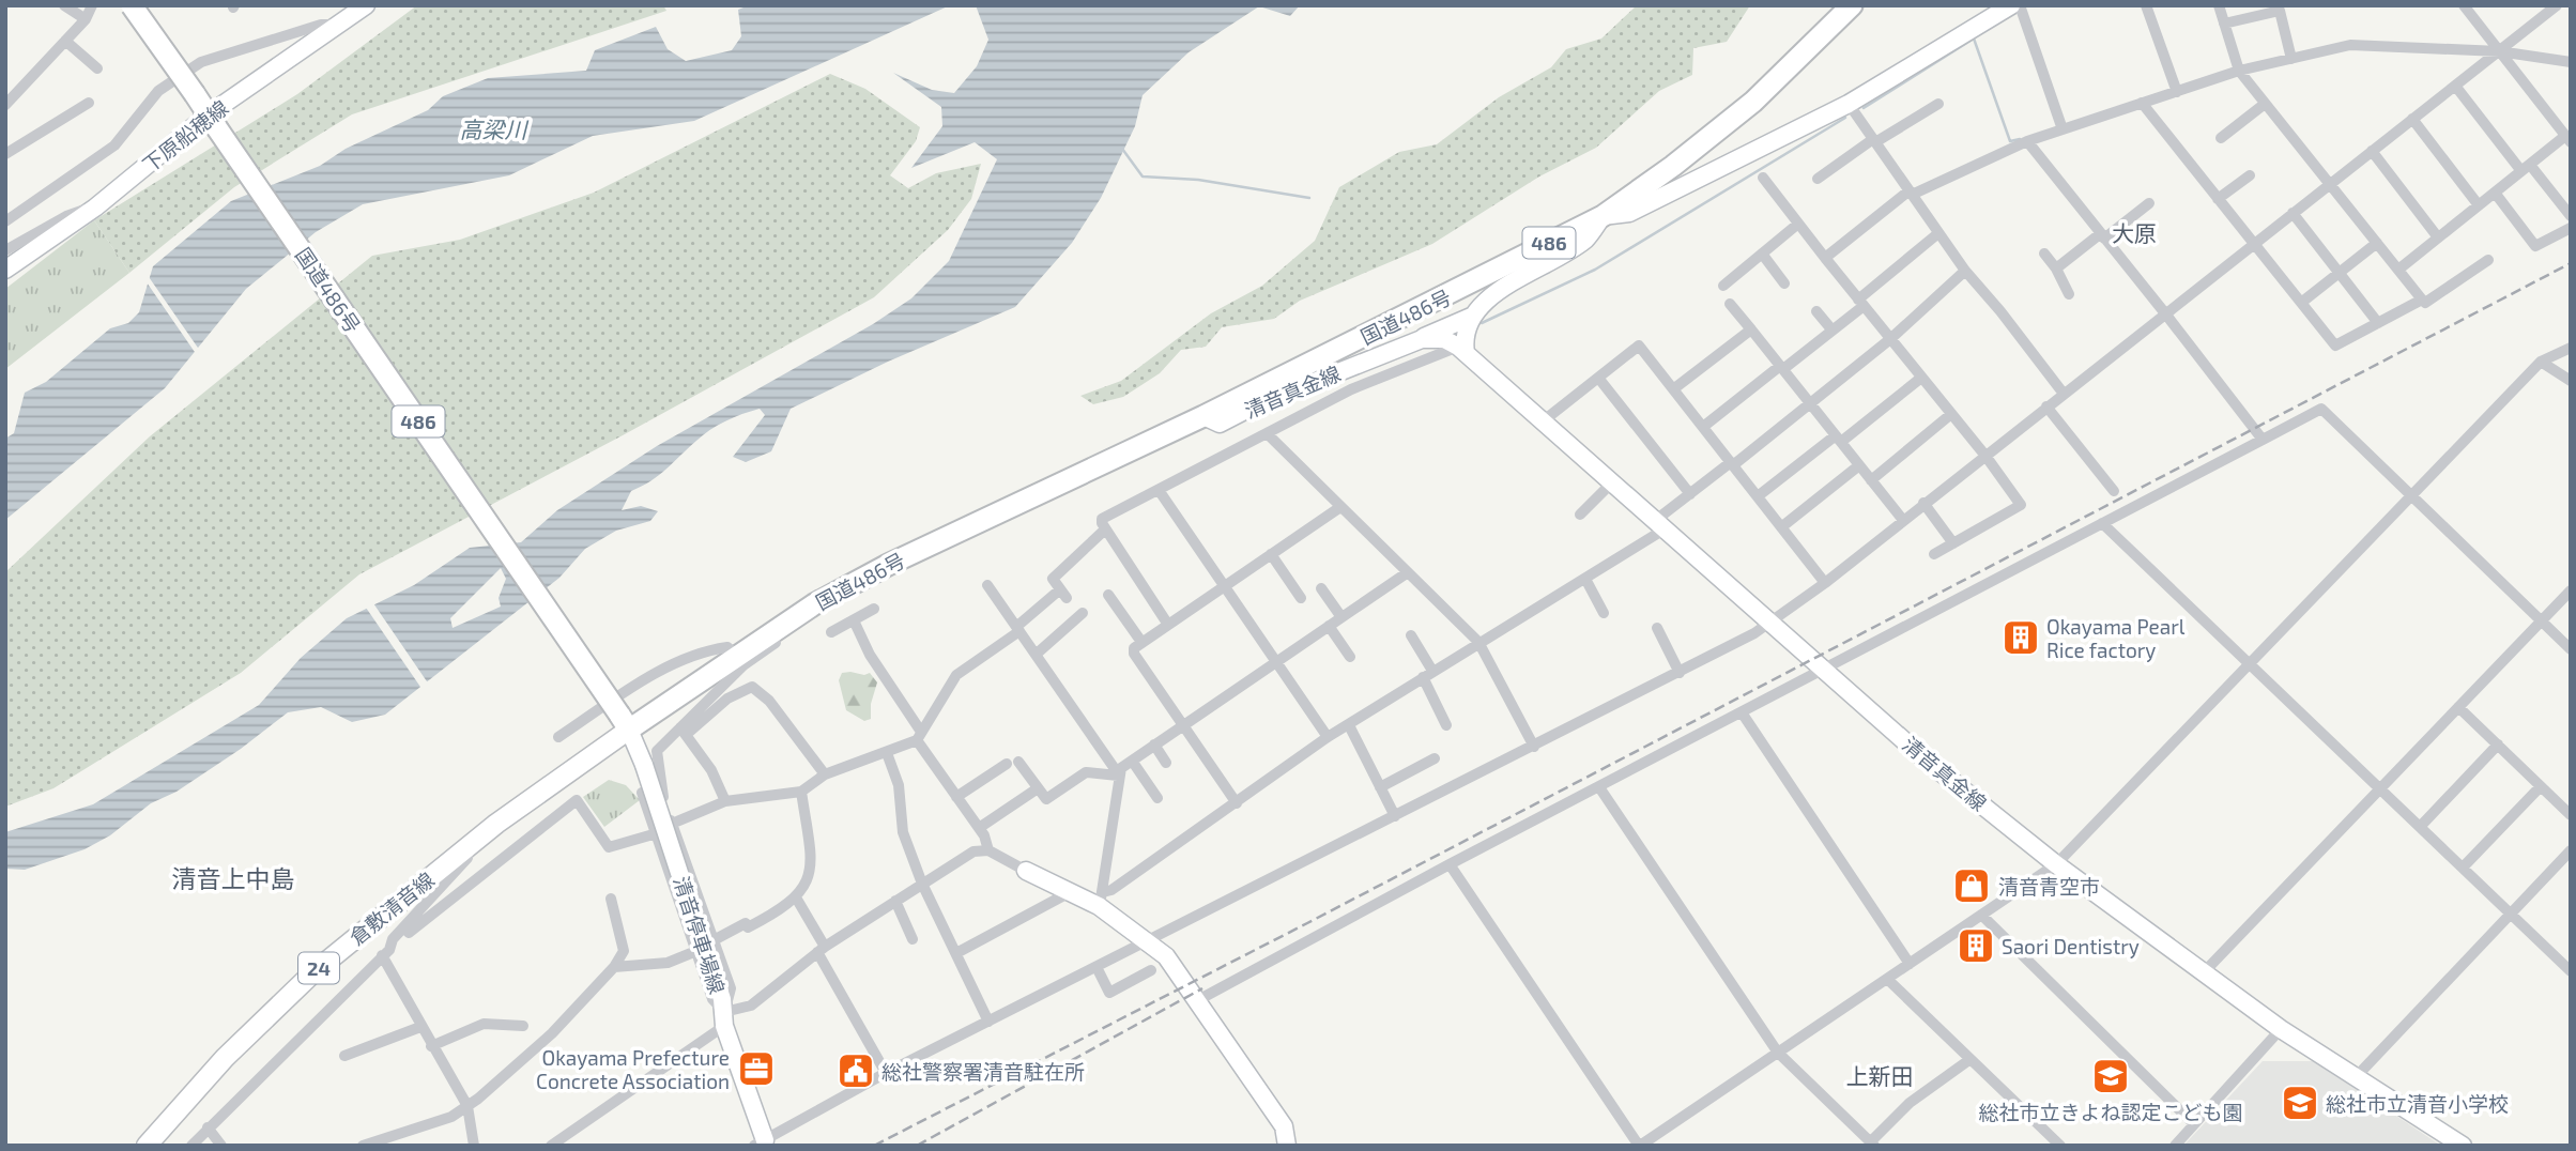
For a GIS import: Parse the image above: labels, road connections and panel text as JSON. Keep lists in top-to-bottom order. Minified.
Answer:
{"streets":{"highway":["486","国道486号"],"main road":["下原船穂線","清音真金線","倉敷清音線","清音停車場線","24"]},"crossings":[["下原船穂線","国道486号"],["国道486号","清音真金線"],["国道486号","倉敷清音線"],["国道486号","清音停車場線"],["倉敷清音線","清音停車場線"]],"districts":["大原","清音上中島","上新田"],"water":["高梁川"],"places":{"building":["Okayama Pearl Rice factory","Saori Dentistry"],"shop":["清音青空市"],"office":["Okayama Prefecture Concrete Association"],"public building":["総社警察署清音駐在所"],"school or university":["総社市立きよね認定こども園","総社市立清音小学校"]}}
